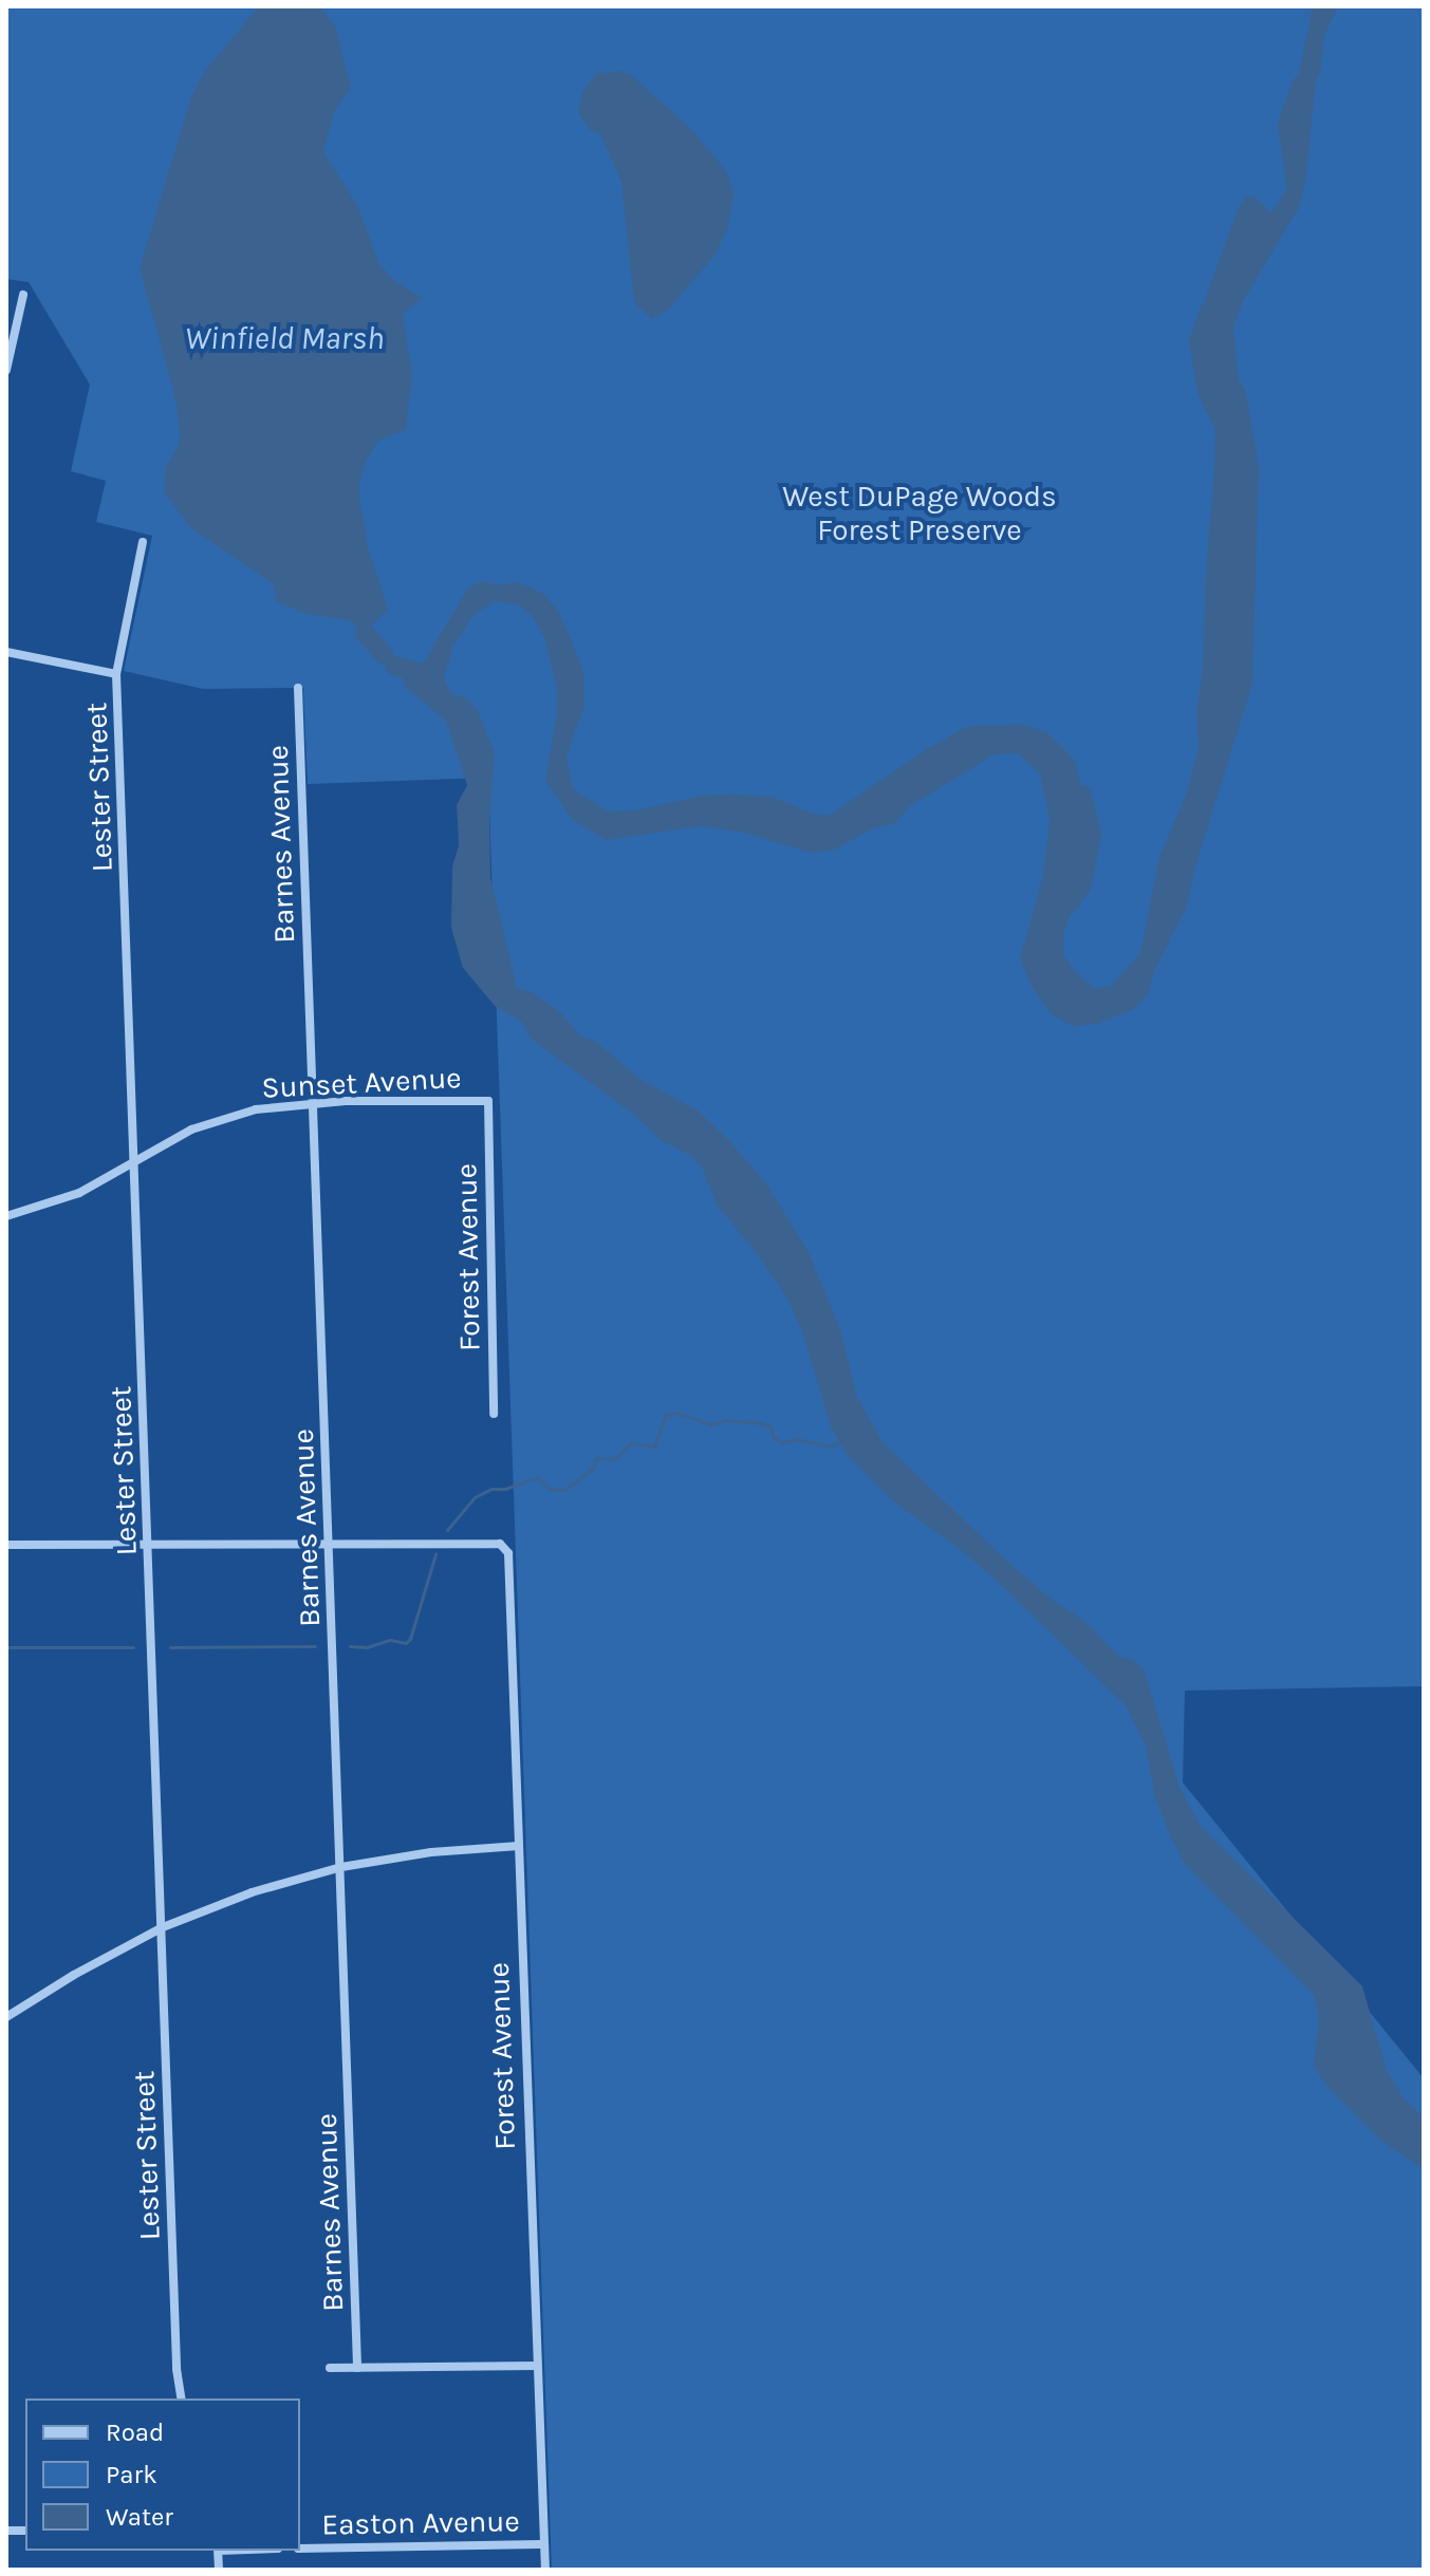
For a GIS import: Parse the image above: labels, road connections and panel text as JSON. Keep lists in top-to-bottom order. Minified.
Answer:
{"streets":{"street":["Lester Street","Barnes Avenue","Sunset Avenue","Forest Avenue","Easton Avenue"]},"crossings":[["Lester Street","Sunset Avenue"],["Barnes Avenue","Sunset Avenue"],["Barnes Avenue","Forest Avenue"],["Sunset Avenue","Forest Avenue"],["Forest Avenue","Easton Avenue"]],"water":["Winfield Marsh"],"parks":["West DuPage Woods Forest Preserve"],"legend":["Road","Park","Water"]}
